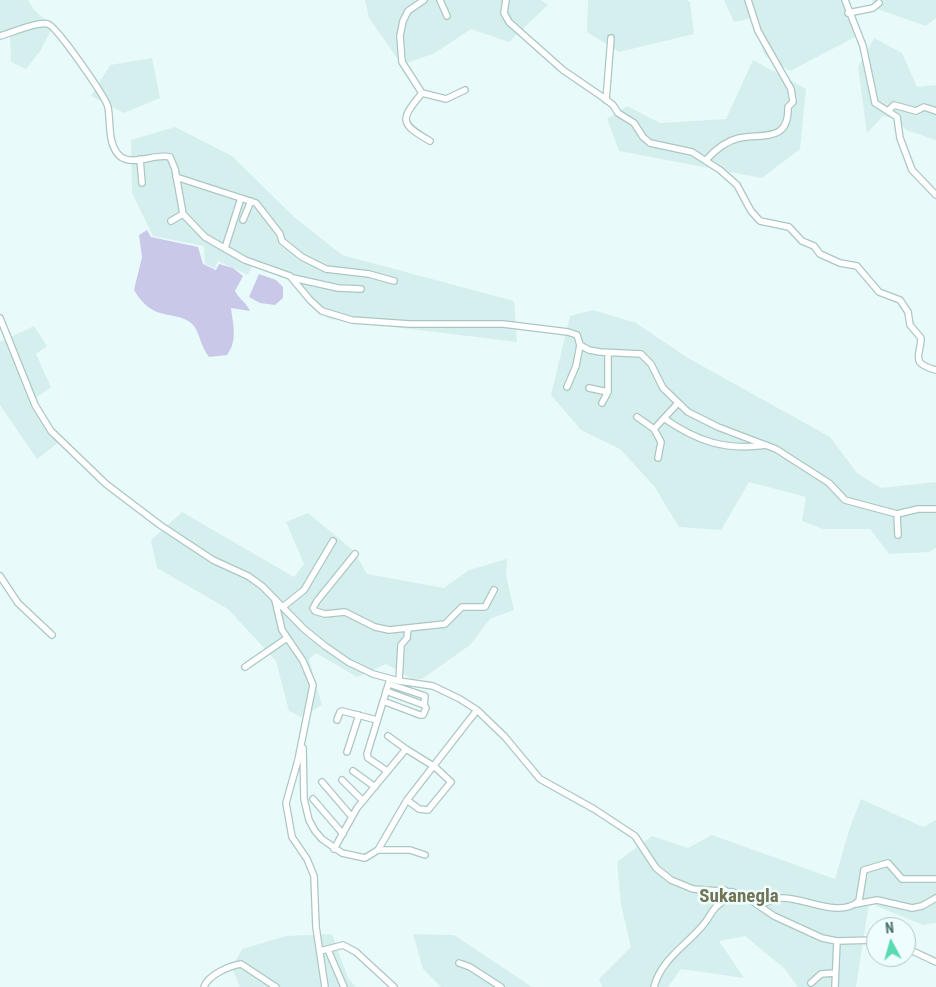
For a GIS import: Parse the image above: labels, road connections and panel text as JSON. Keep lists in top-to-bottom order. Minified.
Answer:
{"districts":["Sukanegla"],"north":"top"}
